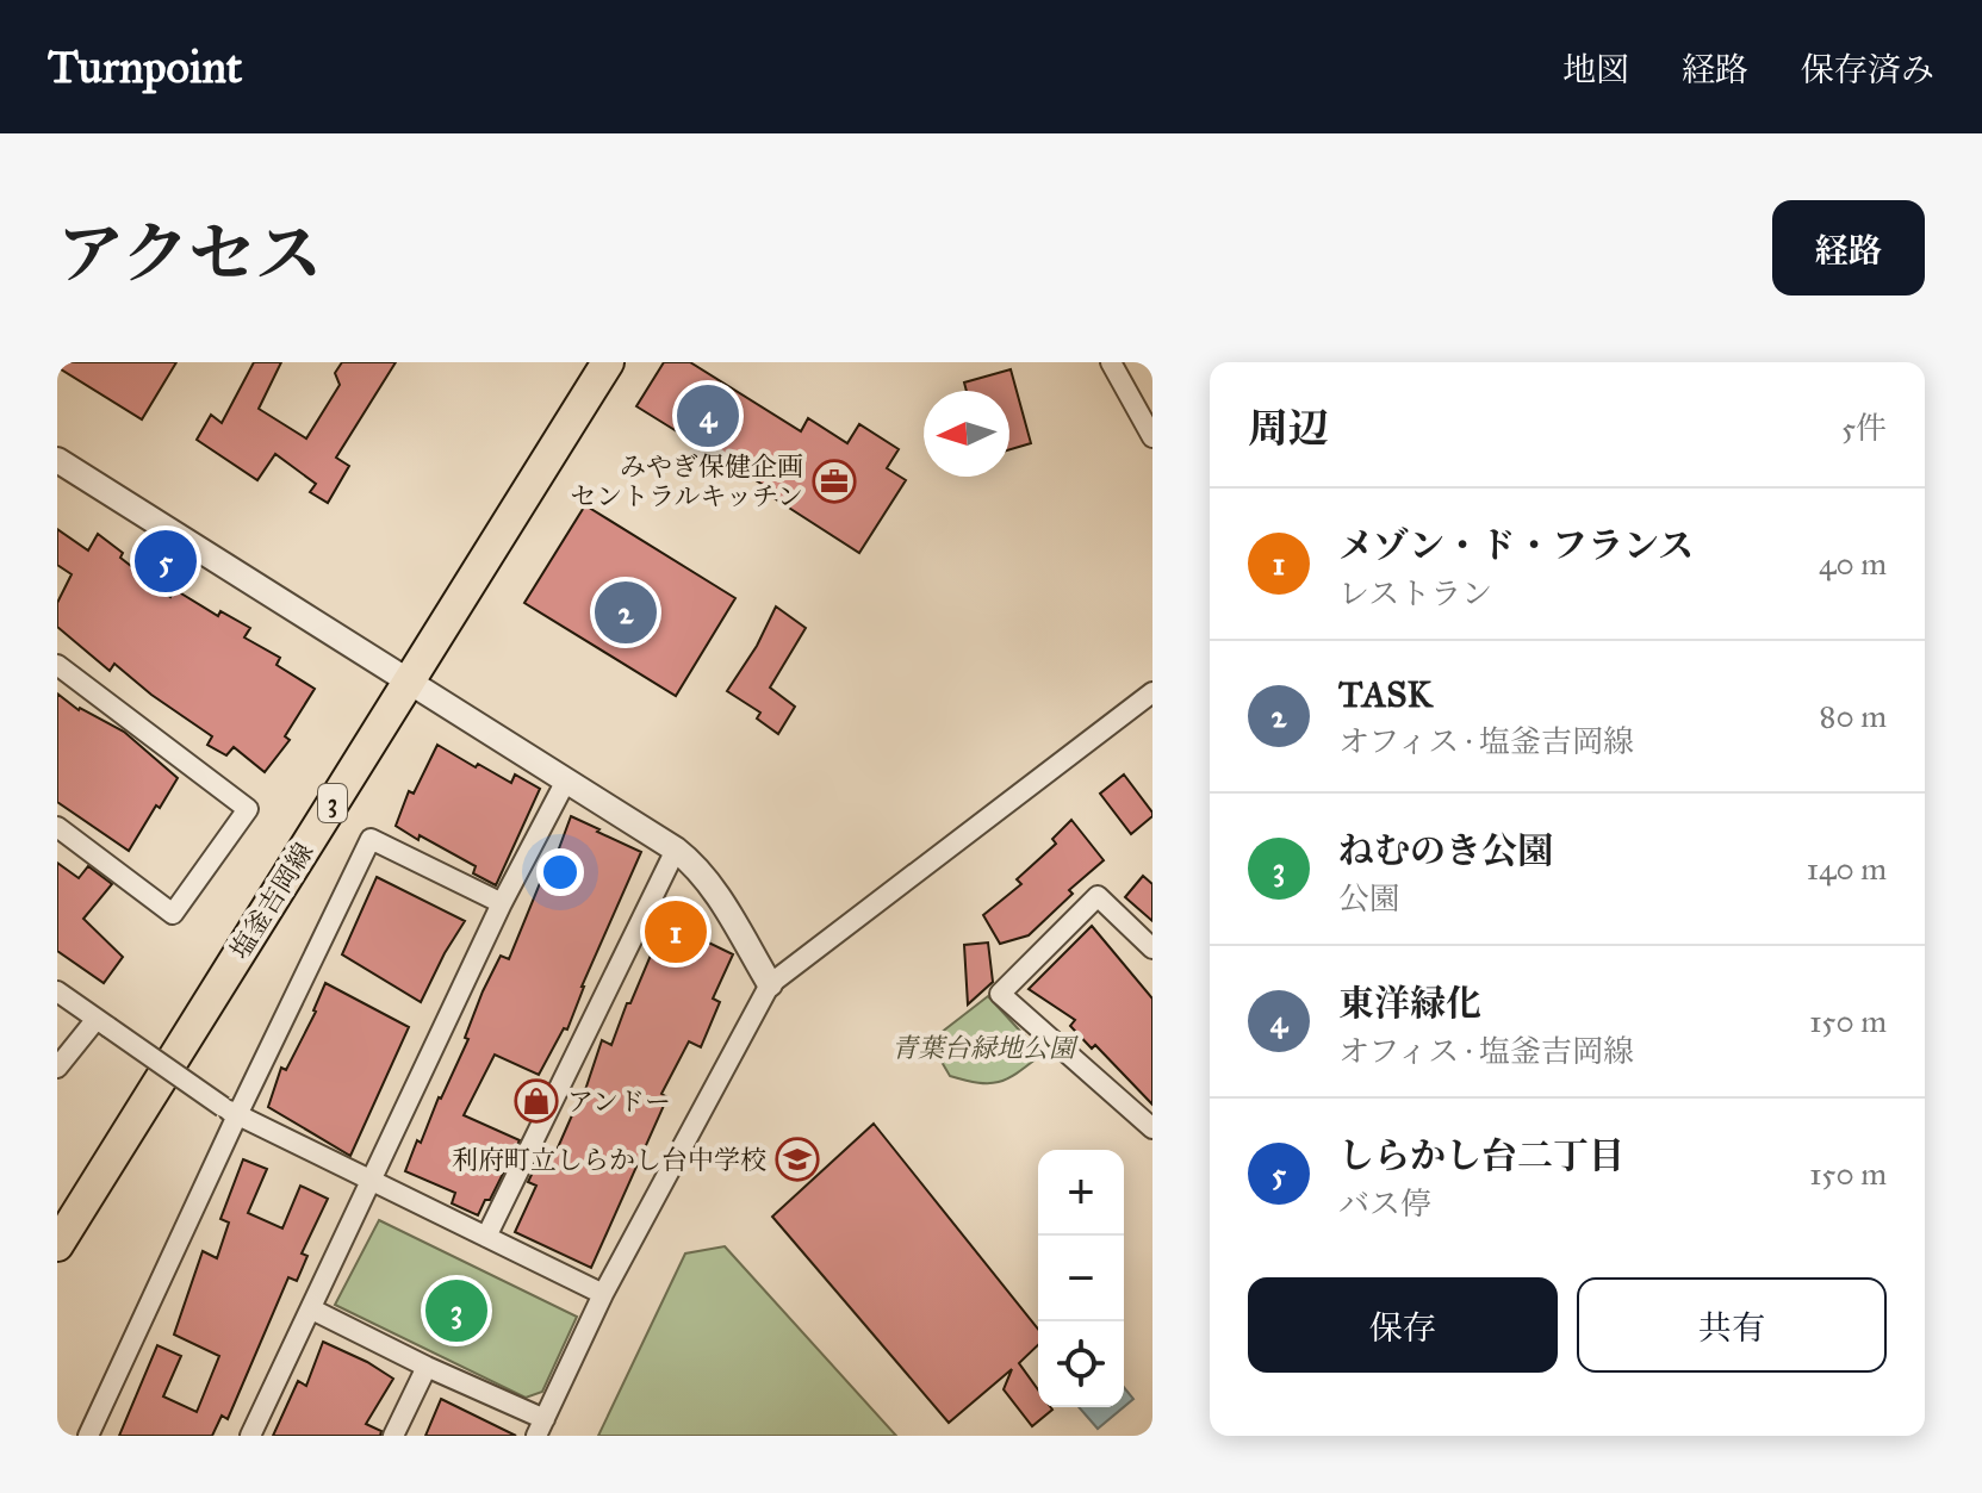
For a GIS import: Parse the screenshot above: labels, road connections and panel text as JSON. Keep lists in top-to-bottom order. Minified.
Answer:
{"streets":{"main road":["3","塩釜吉岡線"]},"parks":["青葉台緑地公園"],"places":{"office":["みやぎ保健企画 セントラルキッチン"],"shop":["アンドー"],"school or university":["利府町立しらかし台中学校"]},"north":"left","page":{"header":"Turnpoint","nav":["地図","経路","保存済み"],"title":"アクセス","buttons":["経路",["保存","共有"]],"heading":["周辺","5件"],"pins":["4","5","2","1","3"],"list":[{"mark":"1","name":"メゾン・ド・フランス","note":"レストラン","value":"40 m"},{"mark":"2","name":"TASK","note":"オフィス · 塩釜吉岡線","value":"80 m"},{"mark":"3","name":"ねむのき公園","note":"公園","value":"140 m"},{"mark":"4","name":"東洋緑化","note":"オフィス · 塩釜吉岡線","value":"150 m"},{"mark":"5","name":"しらかし台二丁目","note":"バス停","value":"150 m"}],"map_buttons":["+","−"]}}
